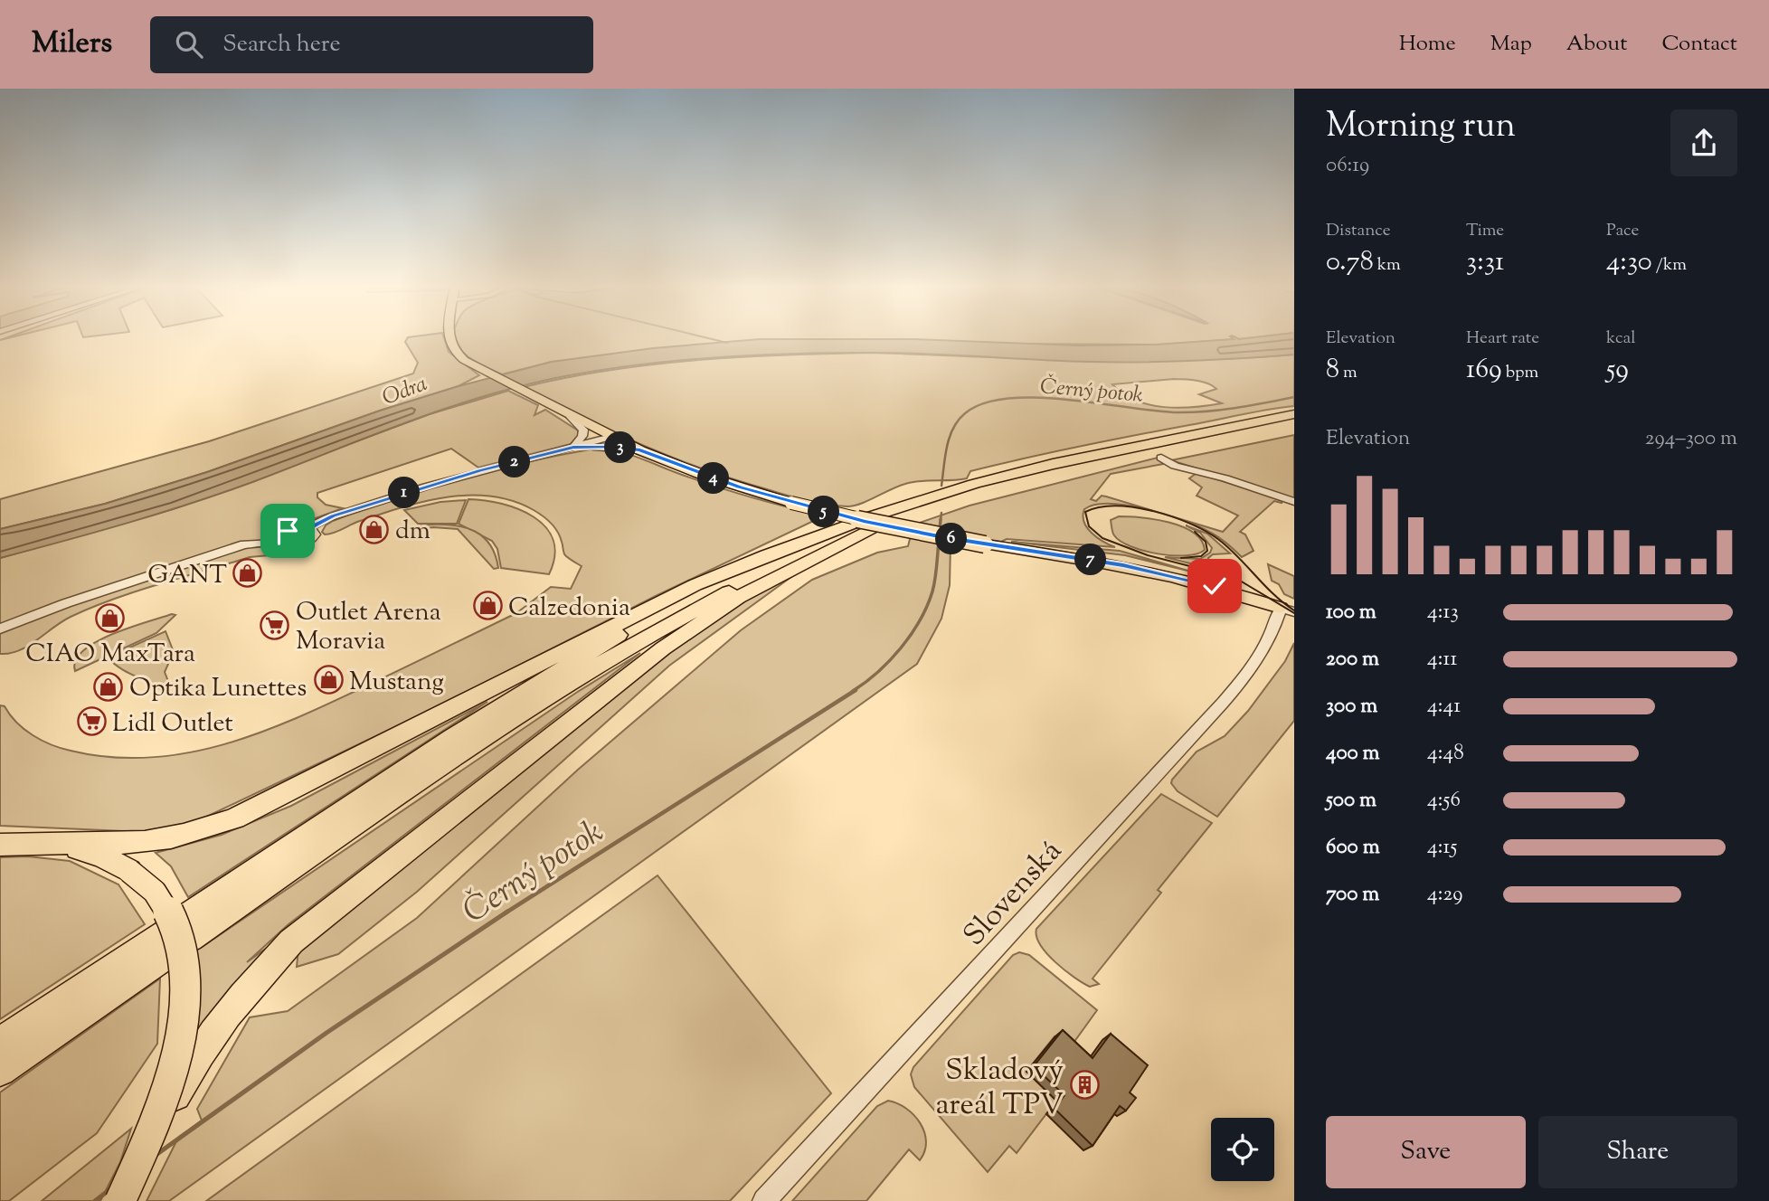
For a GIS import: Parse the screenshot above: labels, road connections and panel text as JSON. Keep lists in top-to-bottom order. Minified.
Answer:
{"streets":{"street":["Slovenská"]},"water":["Odra","Černý potok"],"places":{"shop":["dm","GANT","Calzedonia","CIAO MaxTara","Mustang","Optika Lunettes"],"supermarket":["Outlet Arena Moravia","Lidl Outlet"],"building":["Skladový areál TPV"]},"page":{"header":"Milers","search":"Search here","nav":["Home","Map","About","Contact"],"heading":["Morning run","06:19"],"stats":[["Distance","0.78 km"],["Time","3:31"],["Pace","4:30 /km"],["Elevation","8 m"],["Heart rate","169 bpm"],["kcal","59"]],"chart":["Elevation","294–300 m"],"pins":["3","2","4","1","5","6","7"],"list":[{"name":"100 m","note":"4:13"},{"name":"200 m","note":"4:11"},{"name":"300 m","note":"4:41"},{"name":"400 m","note":"4:48"},{"name":"500 m","note":"4:56"},{"name":"600 m","note":"4:15"},{"name":"700 m","note":"4:29"}],"buttons":["Save","Share"]}}
